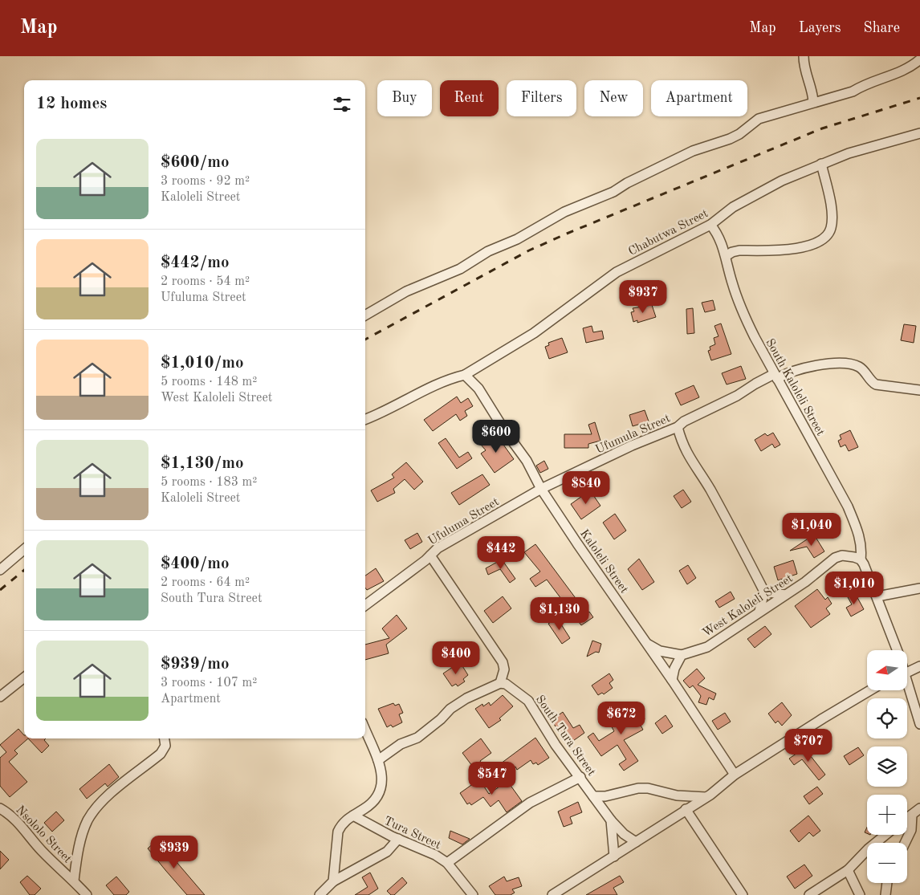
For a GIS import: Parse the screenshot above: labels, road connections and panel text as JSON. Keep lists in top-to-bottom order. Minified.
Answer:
{"streets":{"street":["Chabutwa Street","South Kaloleli Street","Ufumula Street","Ufuluma Street","Kaloleli Street","West Kaloleli Street","South Tura Street","Tura Street","Nsololo Street"]},"crossings":[["Chabutwa Street","South Kaloleli Street"],["Chabutwa Street","Kaloleli Street"],["South Kaloleli Street","Ufumula Street"],["South Kaloleli Street","West Kaloleli Street"],["Ufumula Street","Ufuluma Street"],["Ufumula Street","Kaloleli Street"],["Ufuluma Street","Kaloleli Street"]],"north":"left","page":{"header":"Map","nav":["Map","Layers","Share"],"chip":["Buy","Rent","Filters","New","Apartment"],"heading":"12 homes","list":[{"name":"$600/mo","note":"3 rooms · 92 m² · Kaloleli Street"},{"name":"$442/mo","note":"2 rooms · 54 m² · Ufuluma Street"},{"name":"$1,010/mo","note":"5 rooms · 148 m² · West Kaloleli Street"},{"name":"$1,130/mo","note":"5 rooms · 183 m² · Kaloleli Street"},{"name":"$400/mo","note":"2 rooms · 64 m² · South Tura Street"},{"name":"$939/mo","note":"3 rooms · 107 m² · Apartment"}],"price":["$937","$600","$840","$1,040","$442","$1,010","$1,130","$400","$672","$707","$547","$939"],"map_buttons":["+","−"]}}
